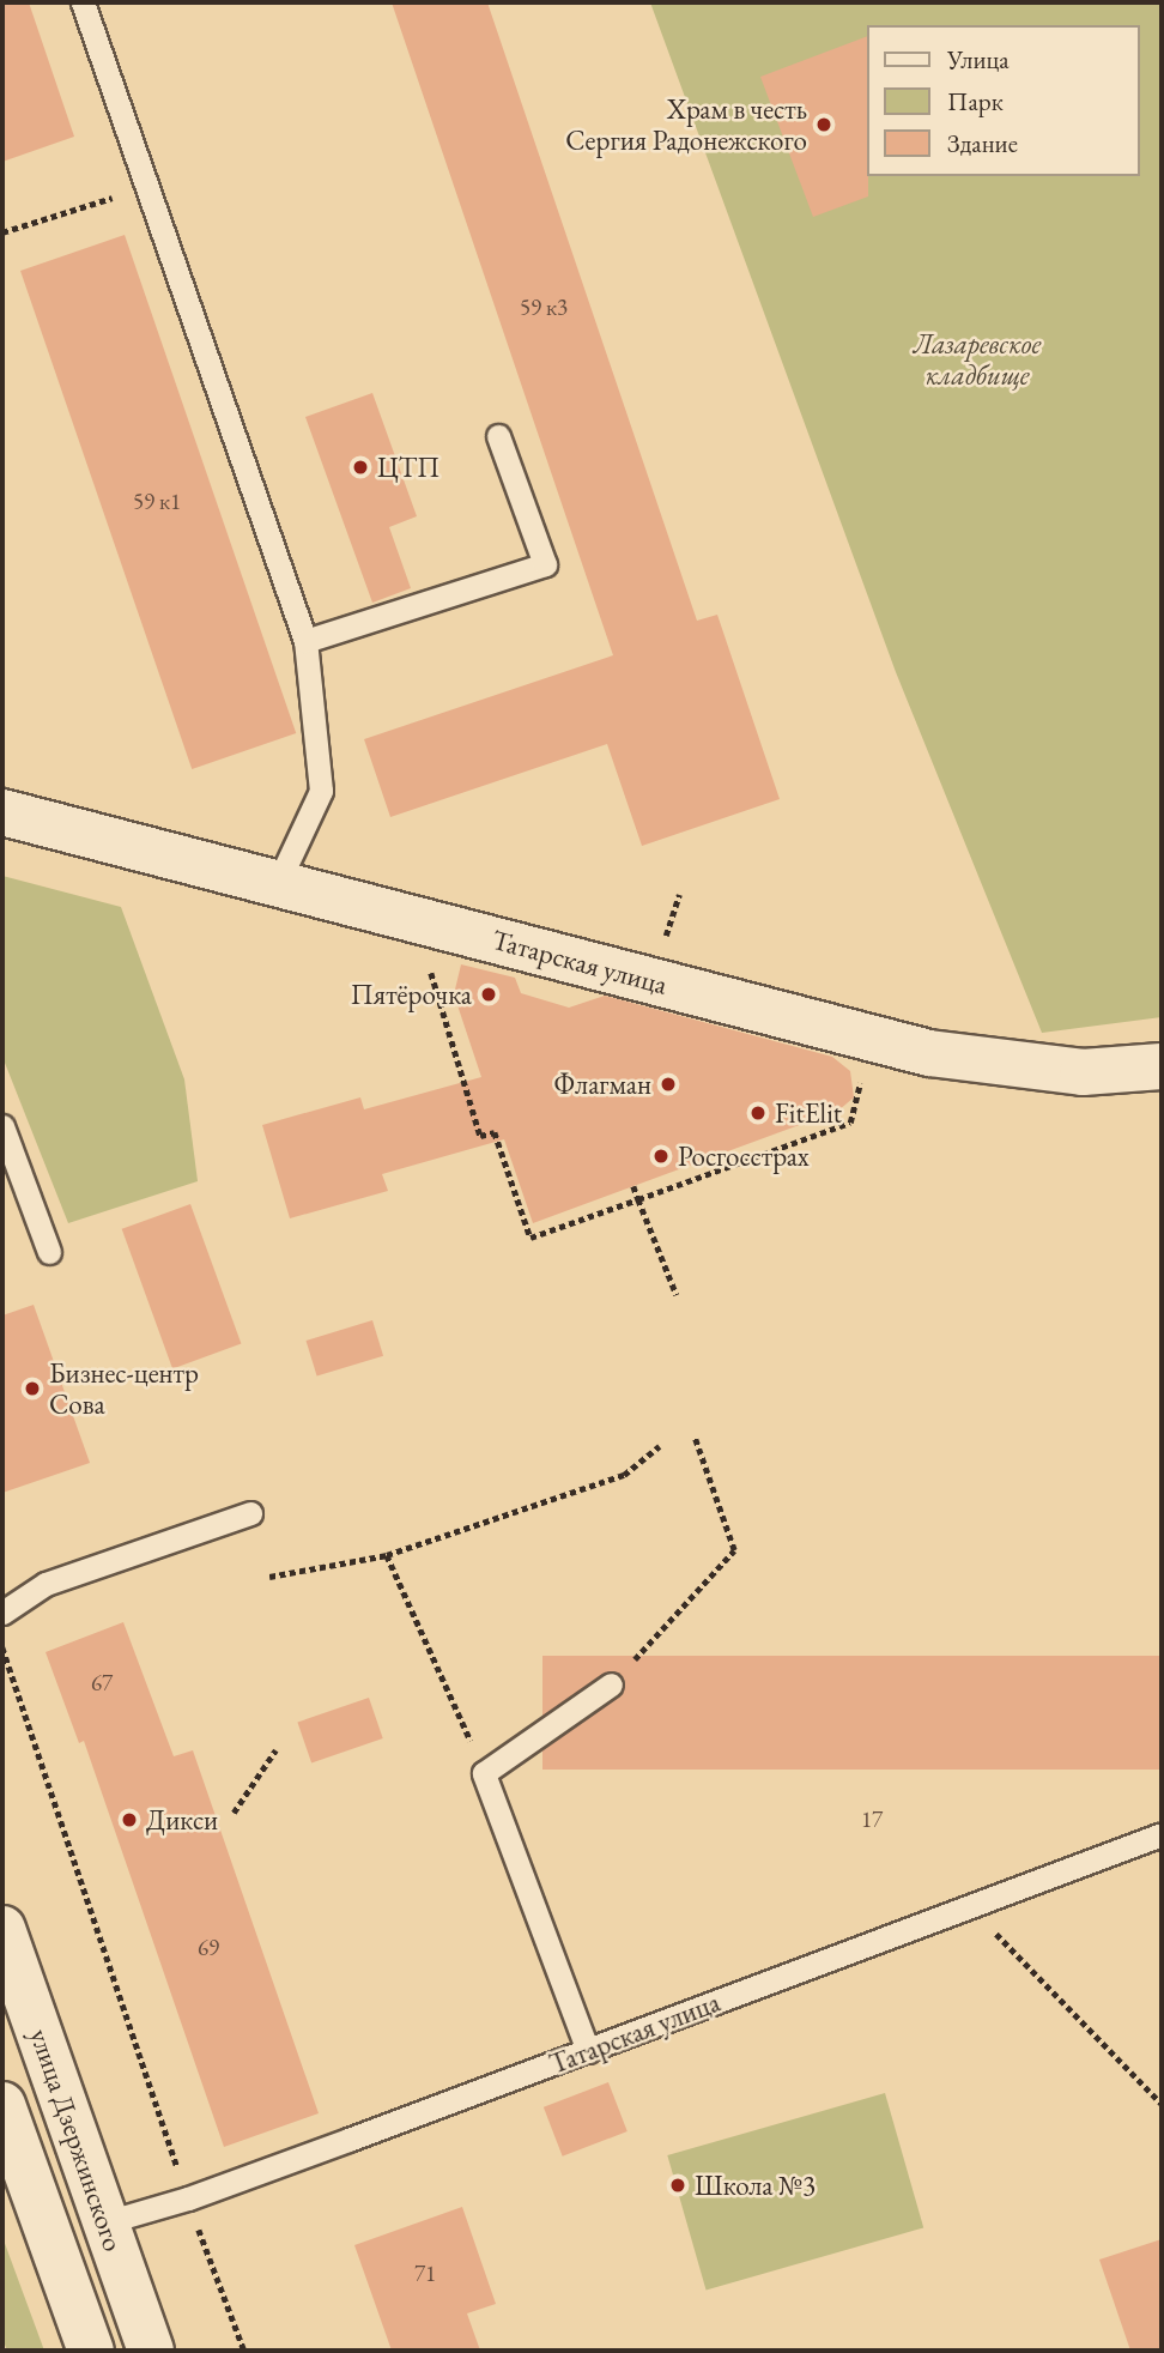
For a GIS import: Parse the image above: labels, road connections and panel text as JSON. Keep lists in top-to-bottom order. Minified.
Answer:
{"streets":{"street":["Татарская улица","улица Дзержинского"]},"crossings":[["Татарская улица","улица Дзержинского"]],"parks":["Лазаревское кладбище"],"places":["Храм в честь Сергия Радонежского","ЦТП","Пятёрочка","Флагман","FitElit","Росгосстрах","Бизнес-центр Сова","Дикси","Школа №3"],"house_numbers":["59 к3","59 к1","67","17","69","71"],"legend":["Улица","Парк","Здание"]}
